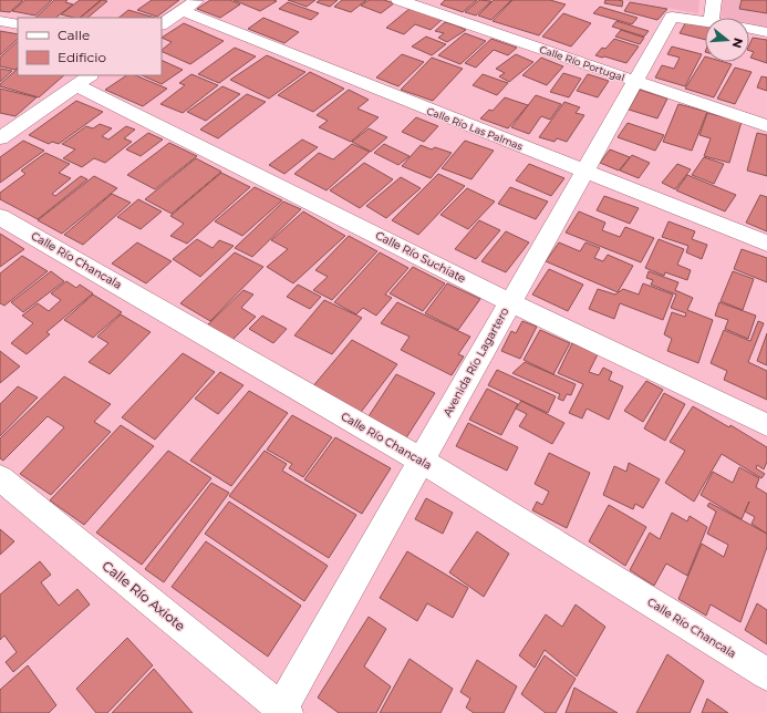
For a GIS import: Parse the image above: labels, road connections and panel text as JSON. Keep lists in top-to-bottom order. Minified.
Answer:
{"streets":{"street":["Calle Río Portugal","Calle Río Las Palmas","Calle Río Suchiate","Calle Río Chancala","Avenida Río Lagartero","Calle Río Axiote"]},"crossings":[["Calle Río Portugal","Avenida Río Lagartero"],["Calle Río Las Palmas","Avenida Río Lagartero"],["Calle Río Suchiate","Avenida Río Lagartero"],["Calle Río Chancala","Avenida Río Lagartero"],["Avenida Río Lagartero","Calle Río Axiote"]],"legend":["Calle","Edificio"],"north":"right"}
